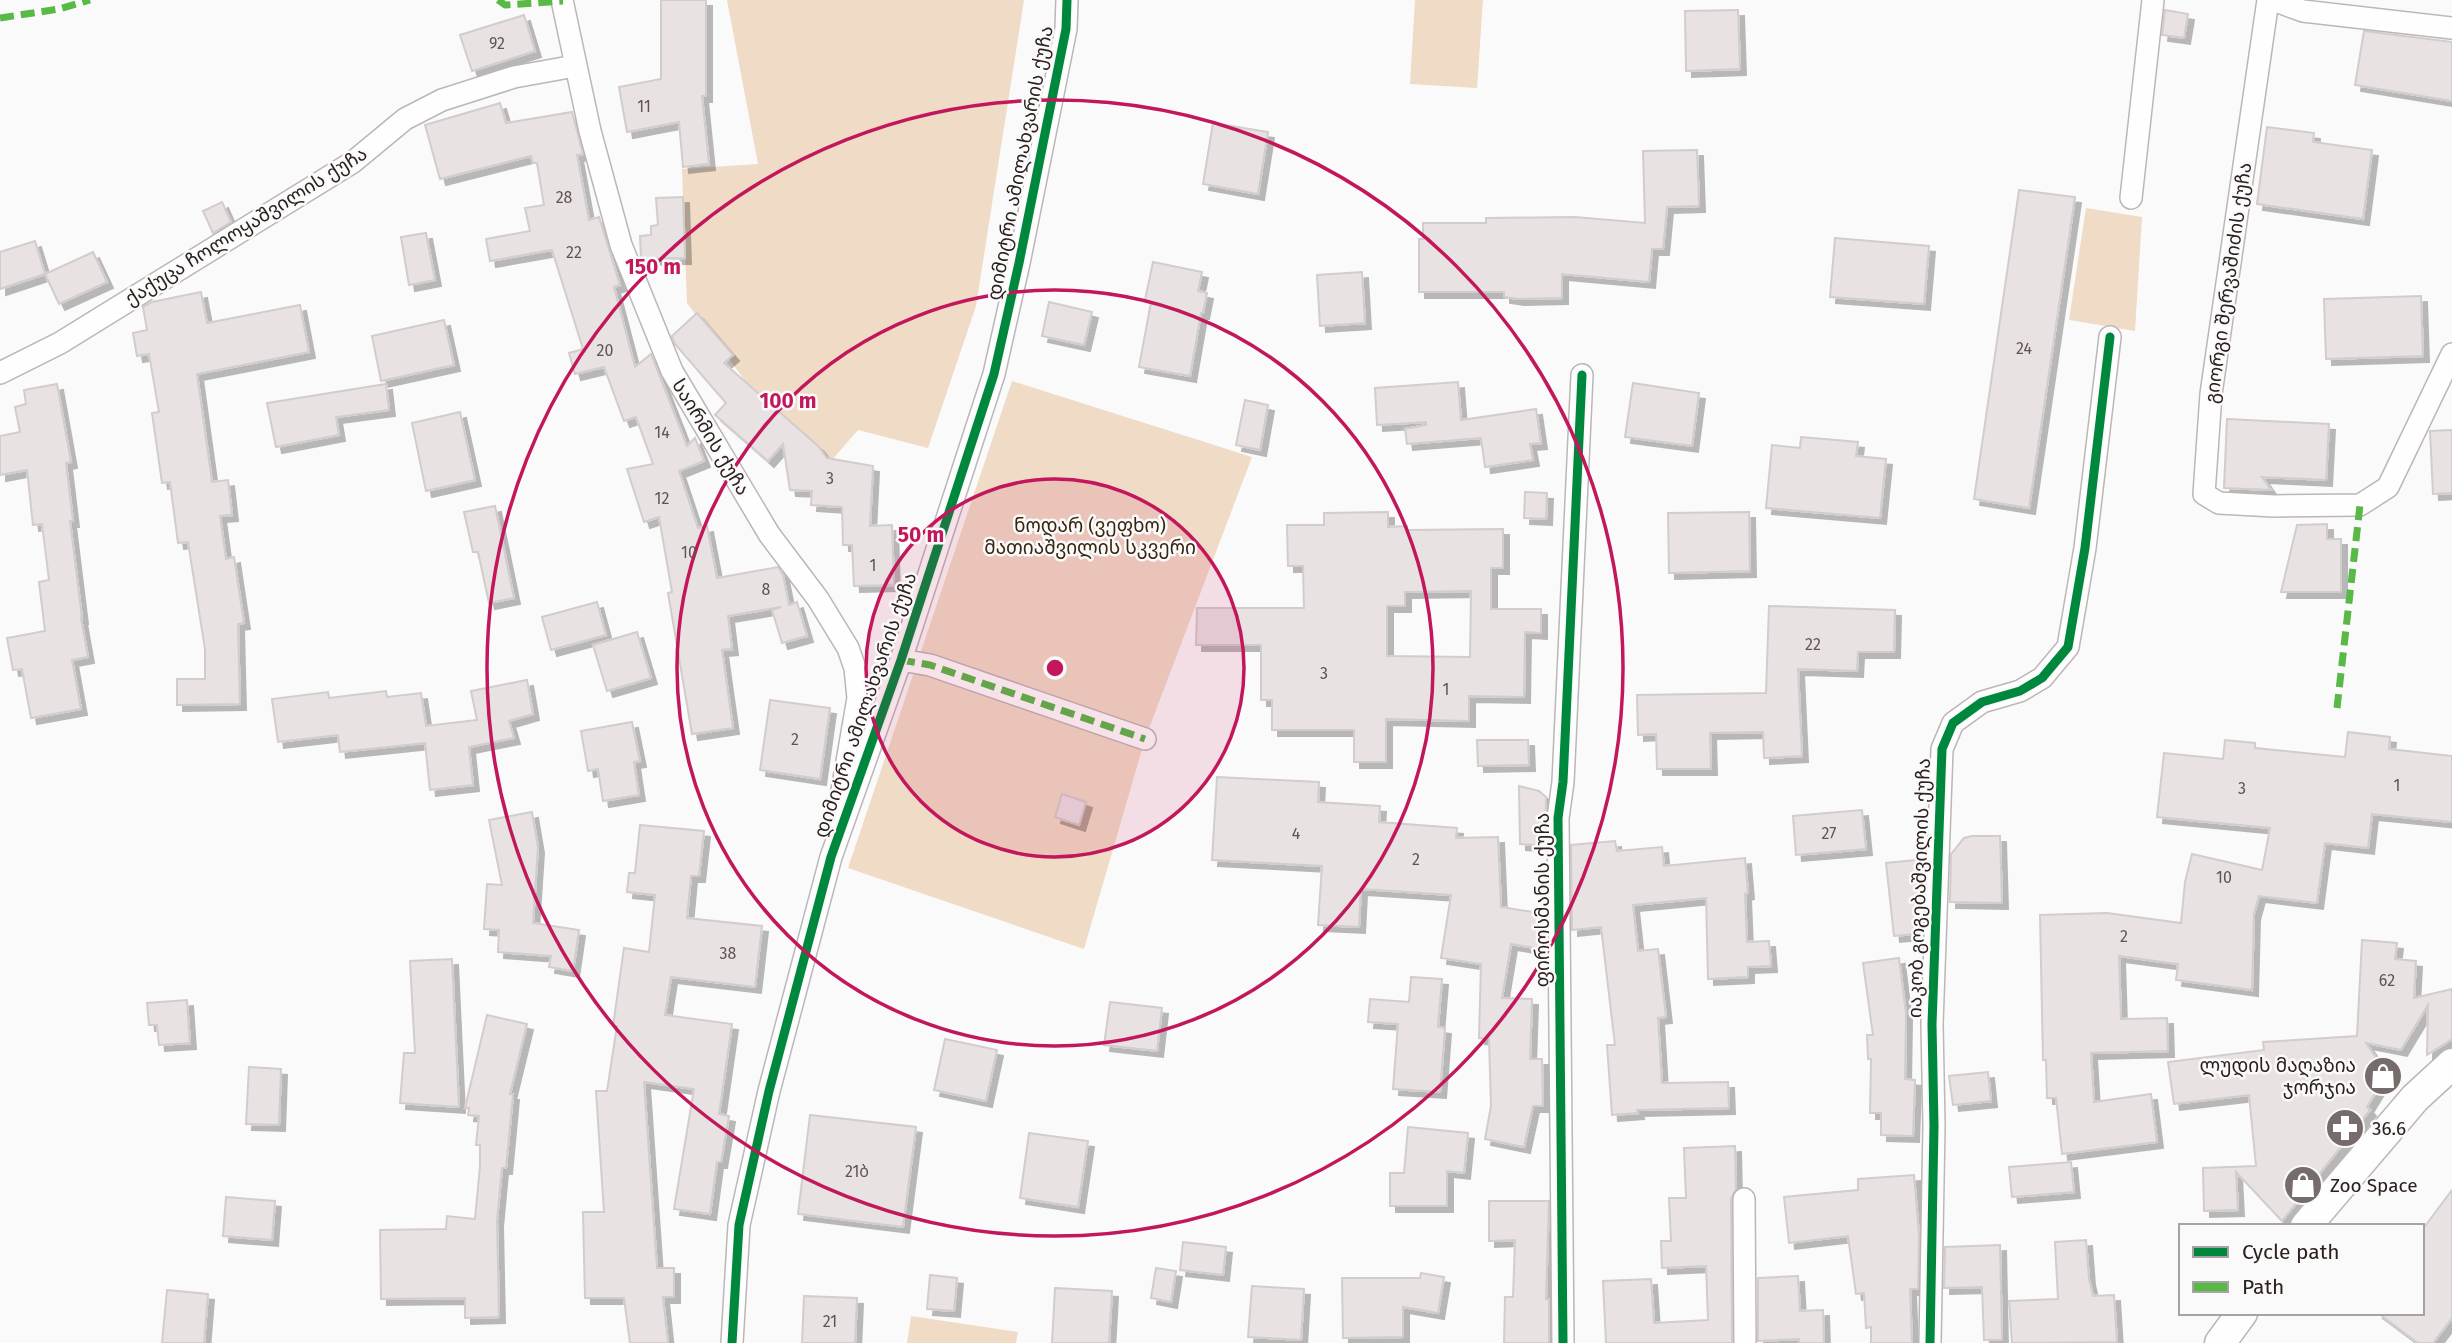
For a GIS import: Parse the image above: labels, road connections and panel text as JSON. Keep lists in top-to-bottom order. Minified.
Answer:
{"streets":{"street":["დიმიტრი ამილახვარის ქუჩა","ქაქუცა ჩოლოყაშვილის ქუჩა","გიორგი შერვაშიძის ქუჩა","საირმის ქუჩა","იაკობ გოგებაშვილის ქუჩა","ფიროსმანის ქუჩა"]},"crossings":[["დიმიტრი ამილახვარის ქუჩა","საირმის ქუჩა"],["ქაქუცა ჩოლოყაშვილის ქუჩა","საირმის ქუჩა"]],"parks":["ნოდარ (ვეფხო) მათიაშვილის სკვერი"],"places":{"shop":["ლუდის მაღაზია ჯორჯია","Zoo Space"],"pharmacy":["36.6"]},"house_numbers":["92","11","28","22","24","20","14","3","12","10","1","8","22","3","1","2","1","3","4","27","2","10","2","38","62","21ბ","21"],"legend":["Cycle path","Path"],"rings":["150 m","100 m","50 m"]}
